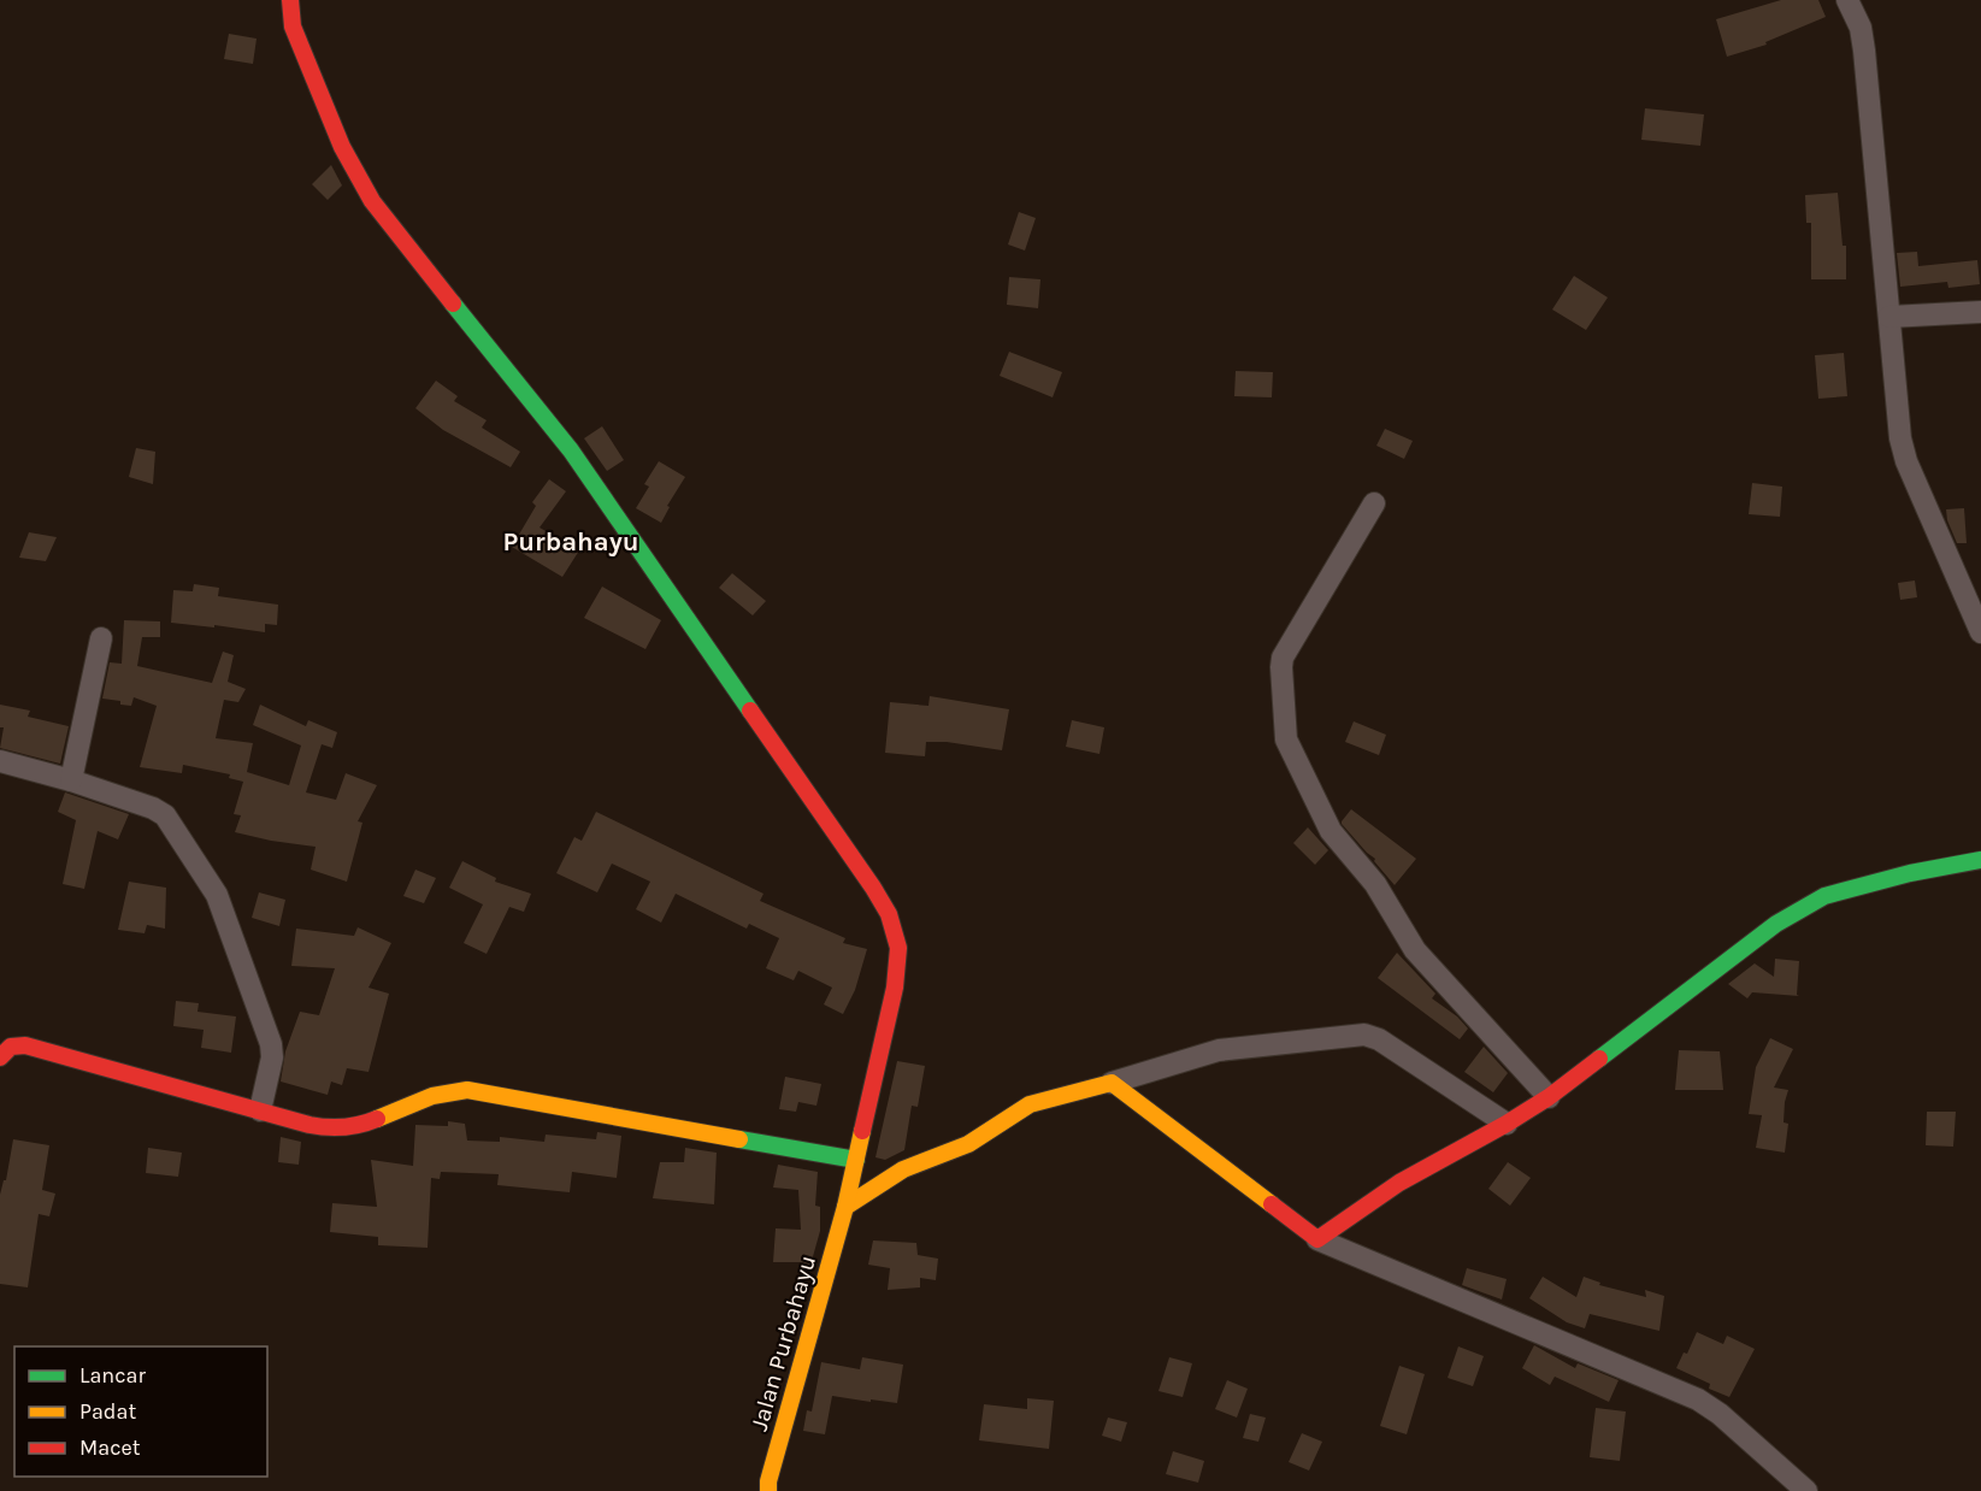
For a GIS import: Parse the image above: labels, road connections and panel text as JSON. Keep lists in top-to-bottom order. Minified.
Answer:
{"streets":{"street":["Jalan Purbahayu"]},"districts":["Purbahayu"],"legend":["Lancar","Padat","Macet"]}
